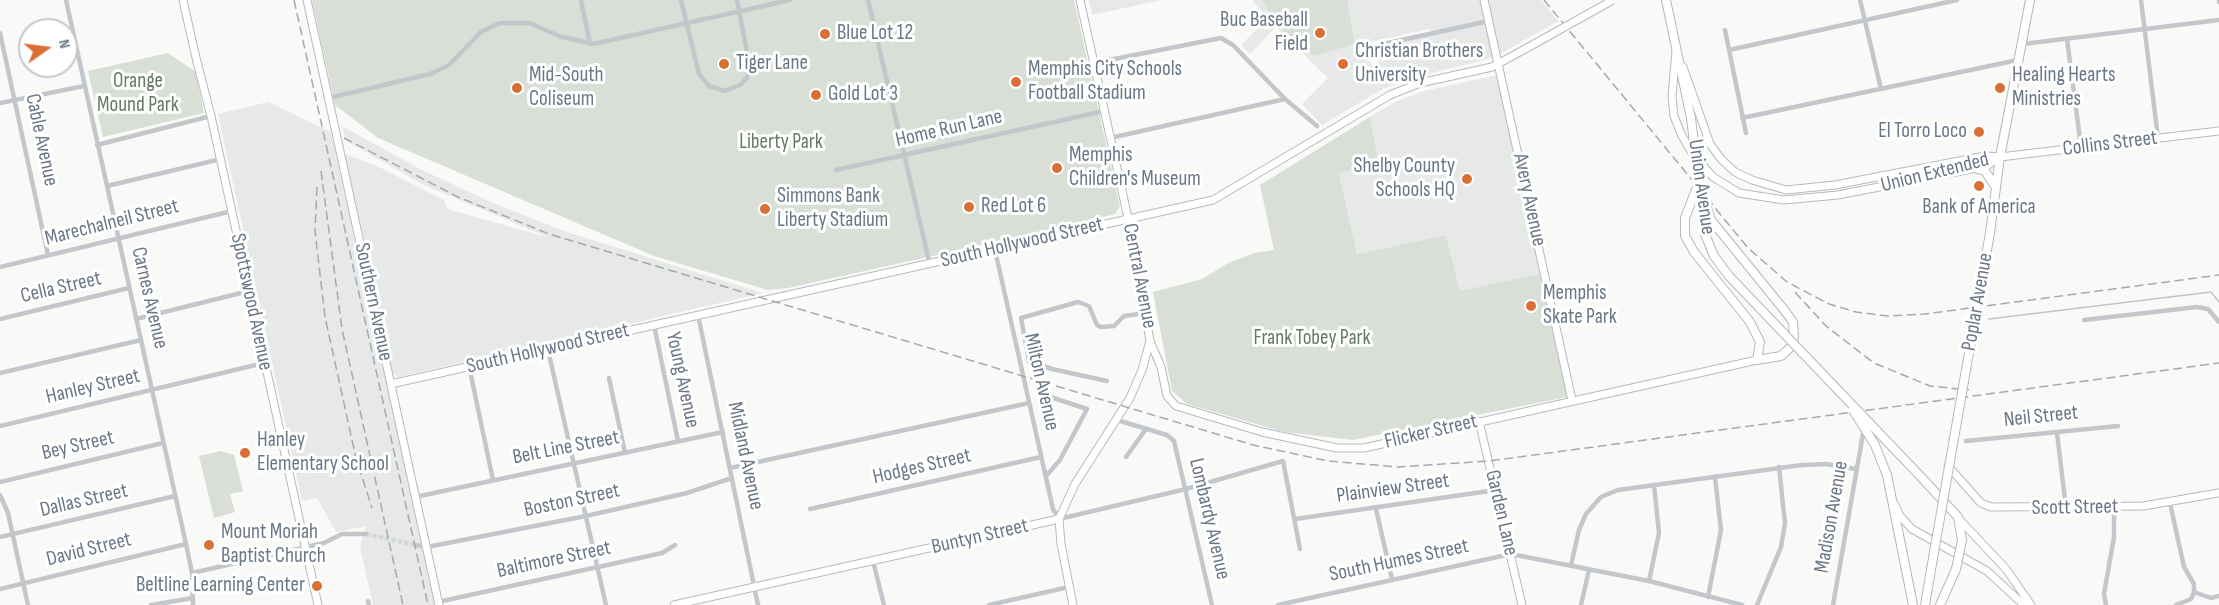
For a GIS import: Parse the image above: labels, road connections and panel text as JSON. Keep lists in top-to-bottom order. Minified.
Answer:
{"streets":{"main road":["Union Avenue","Poplar Avenue"],"street":["Home Run Lane","Cable Avenue","Collins Street","Union Extended","Avery Avenue","Marechalneil Street","South Hollywood Street","Central Avenue","Cella Street","Carnes Avenue","Spottswood Avenue","Southern Avenue","Young Avenue","Milton Avenue","Hanley Street","Neil Street","Flicker Street","Bey Street","Belt Line Street","Midland Avenue","Hodges Street","Plainview Street","Dallas Street","Boston Street","Scott Street","Garden Lane","Madison Avenue","Lombardy Avenue","Buntyn Street","David Street","Baltimore Street","South Humes Street"]},"crossings":[["Home Run Lane","Central Avenue"],["Cable Avenue","Marechalneil Street"],["Collins Street","Union Extended"],["Collins Street","Poplar Avenue"],["Union Extended","Union Avenue"],["Union Extended","Poplar Avenue"],["Avery Avenue","South Hollywood Street"],["Avery Avenue","Flicker Street"],["Marechalneil Street","Carnes Avenue"],["Marechalneil Street","Spottswood Avenue"],["South Hollywood Street","Central Avenue"],["South Hollywood Street","Southern Avenue"],["South Hollywood Street","Young Avenue"],["South Hollywood Street","Milton Avenue"],["South Hollywood Street","Midland Avenue"],["Central Avenue","Milton Avenue"],["Central Avenue","Flicker Street"],["Central Avenue","Buntyn Street"],["Cella Street","Carnes Avenue"],["Carnes Avenue","Hanley Street"],["Carnes Avenue","Bey Street"],["Carnes Avenue","Dallas Street"],["Carnes Avenue","David Street"],["Spottswood Avenue","Hanley Street"],["Southern Avenue","Belt Line Street"],["Southern Avenue","Boston Street"],["Southern Avenue","Baltimore Street"],["Poplar Avenue","Scott Street"],["Young Avenue","Belt Line Street"],["Milton Avenue","Hodges Street"],["Milton Avenue","Buntyn Street"],["Flicker Street","Garden Lane"],["Belt Line Street","Midland Avenue"],["Midland Avenue","Boston Street"],["Midland Avenue","Buntyn Street"],["Plainview Street","Garden Lane"],["Plainview Street","Buntyn Street"],["Garden Lane","South Humes Street"],["Lombardy Avenue","Buntyn Street"]],"parks":["Orange Mound Park","Liberty Park","Frank Tobey Park"],"places":["Buc Baseball Field","Blue Lot 12","Tiger Lane","Christian Brothers University","Memphis City Schools Football Stadium","Mid-South Coliseum","Healing Hearts Ministries","Gold Lot 3","El Torro Loco","Memphis Children's Museum","Shelby County Schools HQ","Bank of America","Red Lot 6","Simmons Bank Liberty Stadium","Memphis Skate Park","Hanley Elementary School","Mount Moriah Baptist Church","Beltline Learning Center"],"north":"right"}
